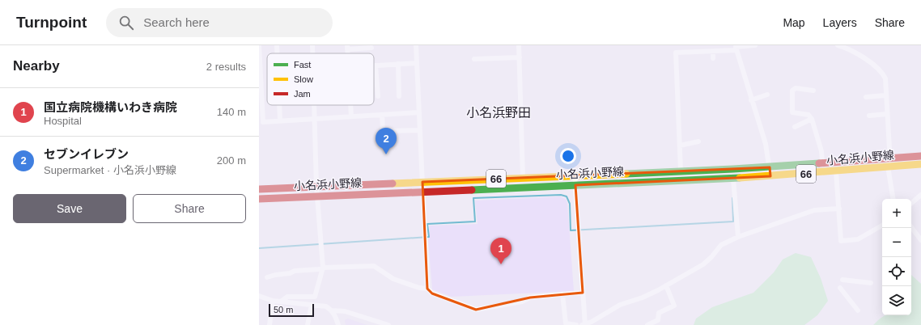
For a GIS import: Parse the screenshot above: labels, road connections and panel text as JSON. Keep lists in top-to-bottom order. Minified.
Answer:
{"streets":{"main road":["小名浜小野線","66"]},"districts":["小名浜野田"],"legend":["Fast","Slow","Jam"],"scale_bar":"50 m","page":{"header":"Turnpoint","search":"Search here","nav":["Map","Layers","Share"],"heading":["Nearby","2 results"],"list":[{"mark":"1","name":"国立病院機構いわき病院","note":"Hospital","value":"140 m"},{"mark":"2","name":"セブンイレブン","note":"Supermarket · 小名浜小野線","value":"200 m"}],"pins":["2","1"],"buttons":["Save","Share"],"map_buttons":["+","−"],"scale":"50 m"}}
